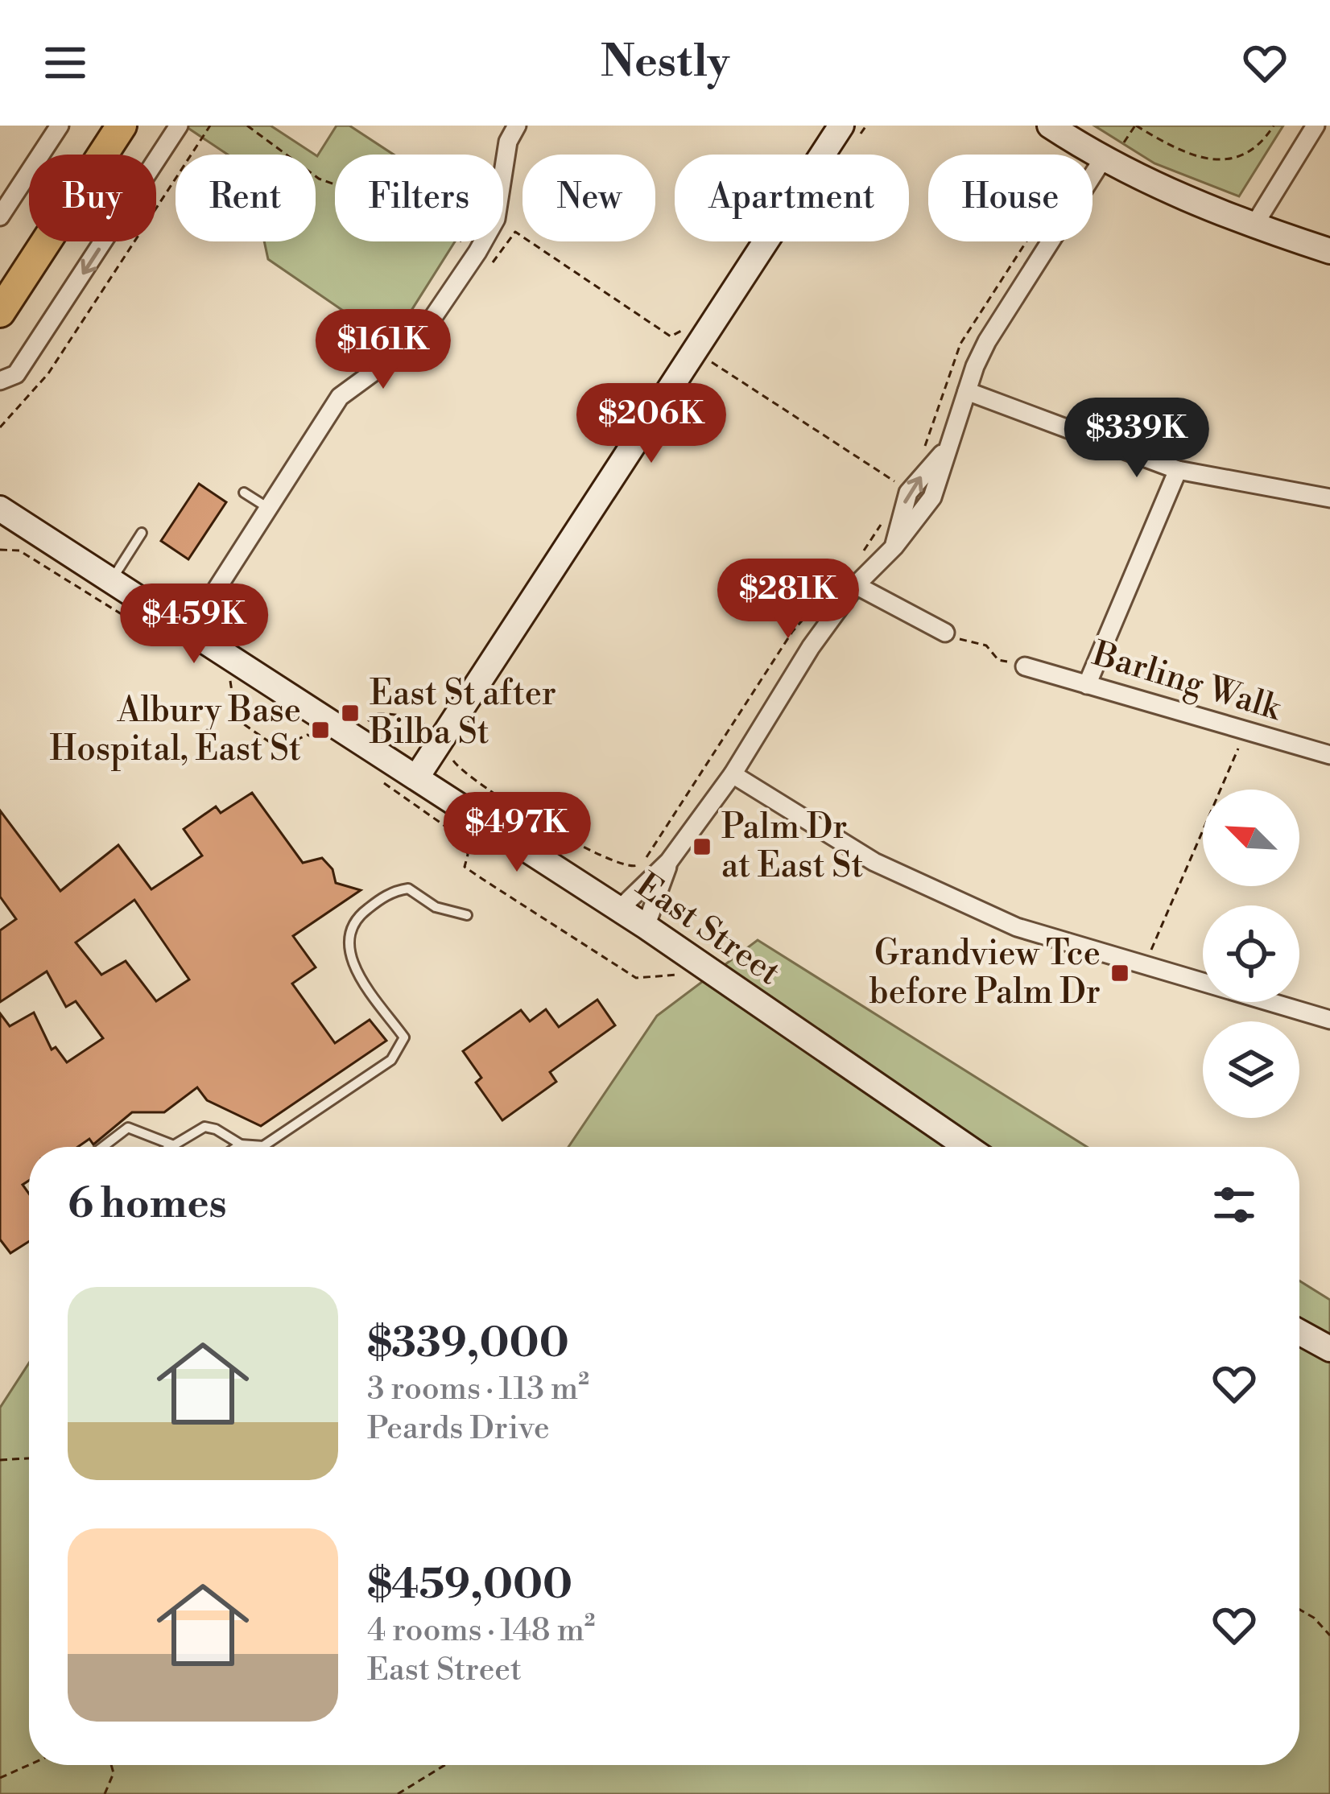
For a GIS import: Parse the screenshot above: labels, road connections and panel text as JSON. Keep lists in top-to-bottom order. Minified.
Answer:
{"streets":{"main road":["East Street"],"street":["Barling Walk"]},"places":{"transit":["East St after Bilba St","Albury Base Hospital, East St","Palm Dr at East St","Grandview Tce before Palm Dr"]},"north":"top left","page":{"header":"Nestly","chip":["Buy","Rent","Filters","New","Apartment","House"],"price":["$161K","$206K","$339K","$281K","$459K","$497K"],"heading":"6 homes","list":[{"name":"$339,000","note":"3 rooms · 113 m² · Peards Drive"},{"name":"$459,000","note":"4 rooms · 148 m² · East Street"}]}}
